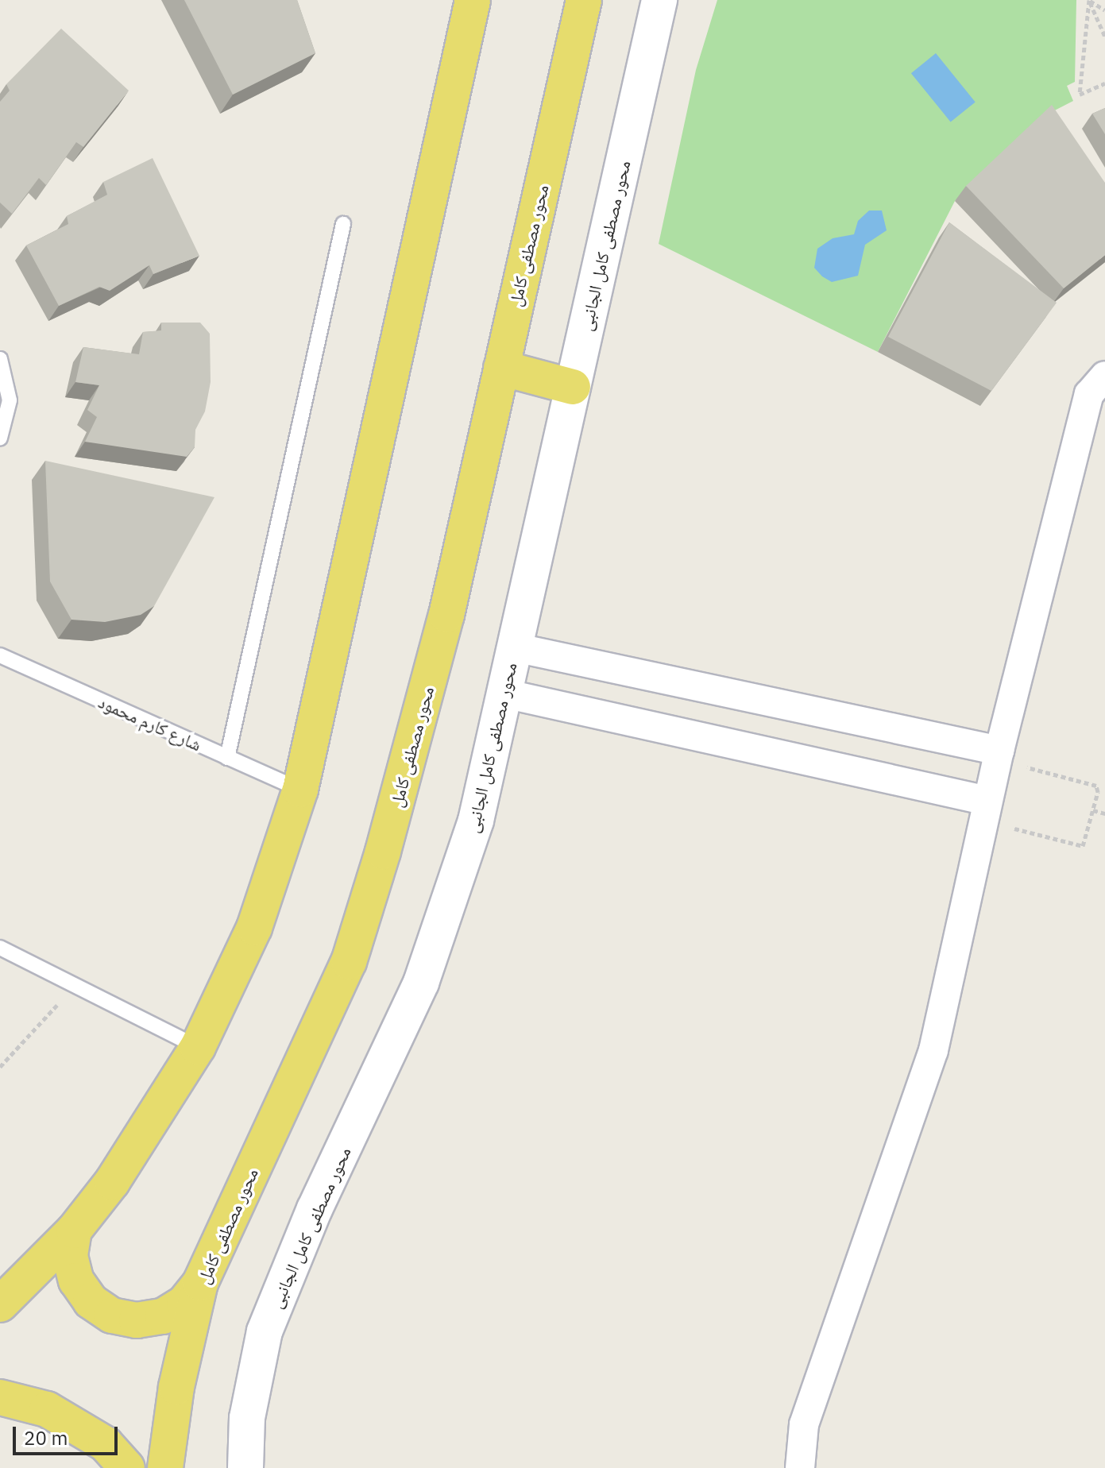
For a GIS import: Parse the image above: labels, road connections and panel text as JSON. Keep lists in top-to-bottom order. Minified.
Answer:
{"streets":{"main road":["محور مصطفى كامل"],"street":["محور مصطفى كامل الجانبى"],"lane":["شارع كارم محمود"]},"scale_bar":"20 m"}
